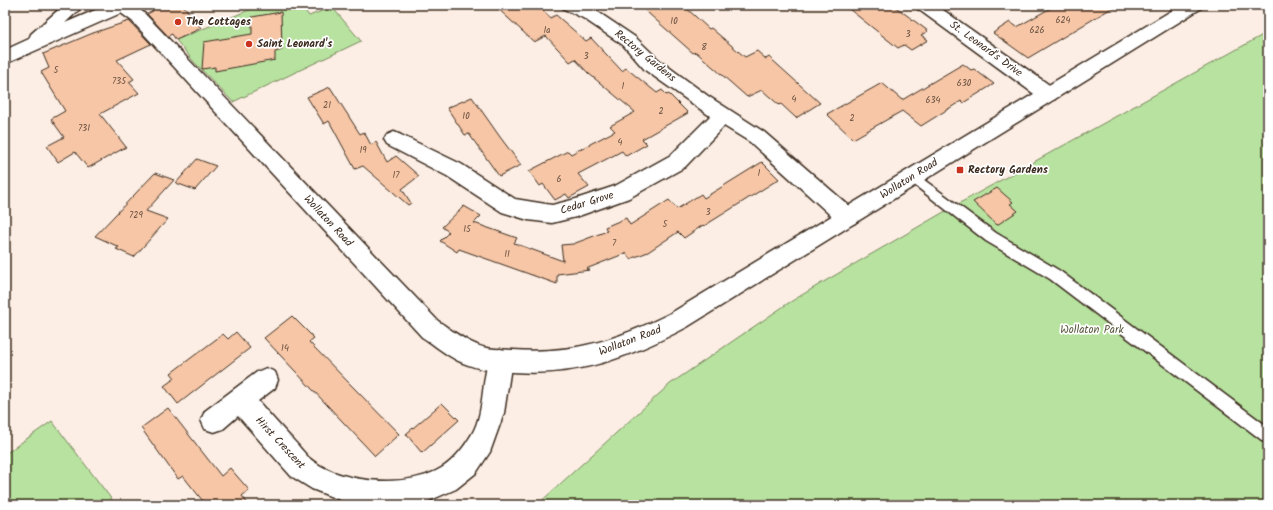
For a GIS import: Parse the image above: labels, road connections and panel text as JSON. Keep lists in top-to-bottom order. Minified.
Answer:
{"streets":{"street":["St. Leonard's Drive","Rectory Gardens","Wollaton Road","Cedar Grove","Hirst Crescent"]},"crossings":[["St. Leonard's Drive","Wollaton Road"],["Rectory Gardens","Wollaton Road"],["Rectory Gardens","Cedar Grove"],["Wollaton Road","Hirst Crescent"]],"parks":["Wollaton Park"],"places":{"other":["The Cottages","Saint Leonard's"],"transit":["Rectory Gardens"]},"house_numbers":["624","10","1a","626","3","8","3","5","735","630","1","4","634","21","2","10","2","731","4","19","1","17","6","3","729","5","15","7","11","14"]}
